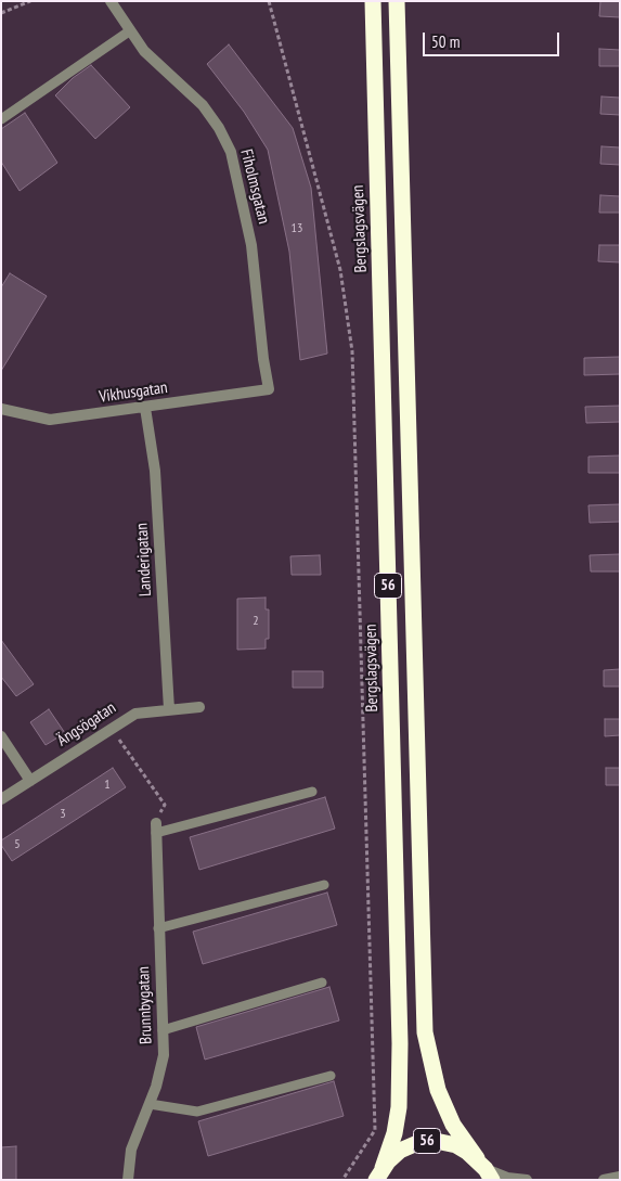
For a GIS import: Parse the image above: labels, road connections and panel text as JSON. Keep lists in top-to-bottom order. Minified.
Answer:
{"streets":{"highway":["Bergslagsvägen","56"],"street":["Fiholmsgatan","Vikhusgatan","Landerigatan","Ängsögatan","Brunnbygatan"]},"crossings":[["Fiholmsgatan","Vikhusgatan"],["Bergslagsvägen","56"],["Vikhusgatan","Landerigatan"],["Landerigatan","Ängsögatan"]],"house_numbers":["13","2","1","3","5"],"scale_bar":"50 m"}
